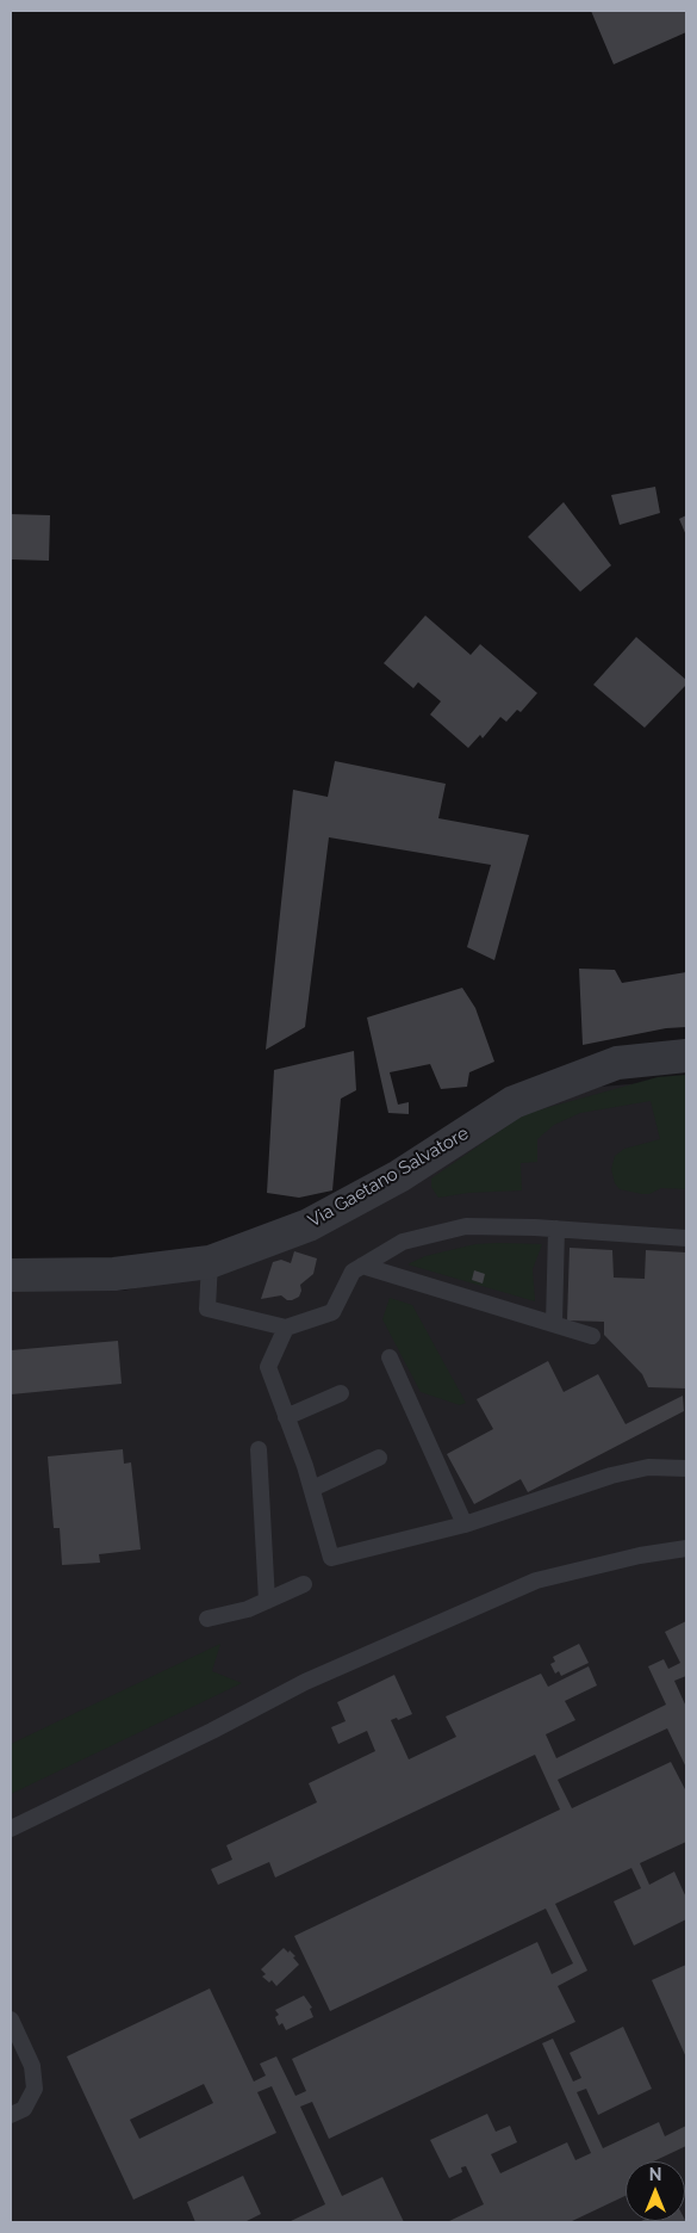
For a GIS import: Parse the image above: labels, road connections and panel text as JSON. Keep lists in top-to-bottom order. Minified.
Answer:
{"streets":{"street":["Via Gaetano Salvatore"]},"north":"top"}
